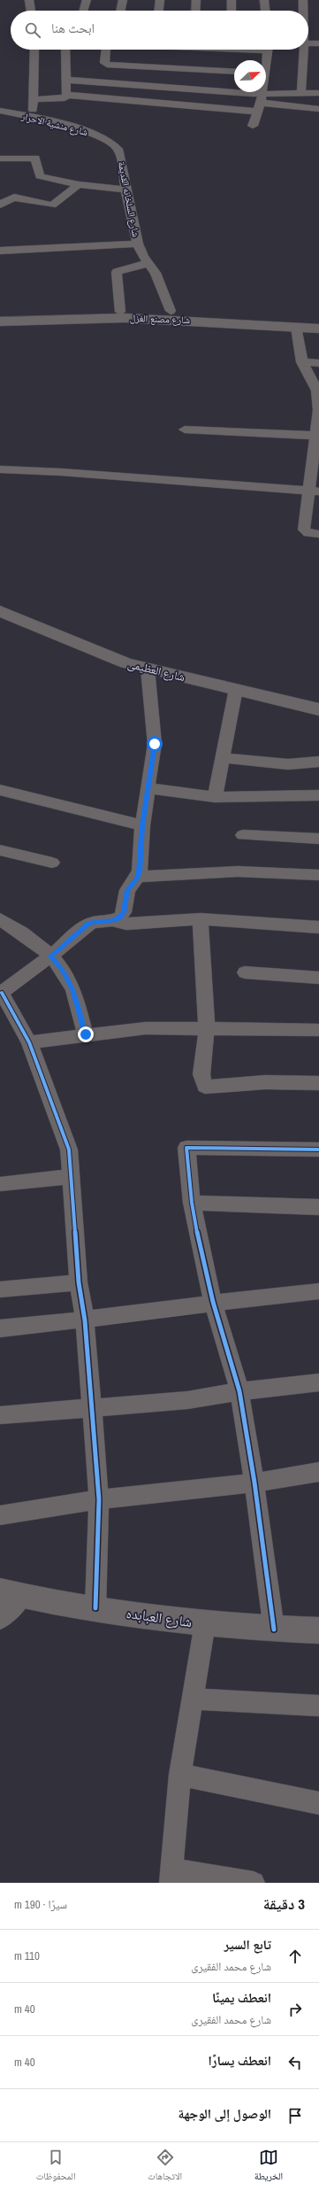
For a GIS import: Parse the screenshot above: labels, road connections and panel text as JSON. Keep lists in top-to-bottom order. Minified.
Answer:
{"streets":{"street":["شارع منشية الاحرار","شارع السلخانه القديمة","شارع مصنع الغزل","شارع العظيمى","شارع العبابده"]},"crossings":[["شارع منشية الاحرار","شارع السلخانه القديمة"],["شارع السلخانه القديمة","شارع مصنع الغزل"]],"north":"top right","page":{"search":"ابحث هنا","heading":["3 دقيقة","سيرًا · 190 m"],"list":[["تابع السير","شارع محمد الفقيرى","110 m"],["انعطف يمينًا","شارع محمد الفقيرى","40 m"],["انعطف يسارًا","40 m"],"الوصول إلى الوجهة"],"nav":["الخريطة","الاتجاهات","المحفوظات"]}}
